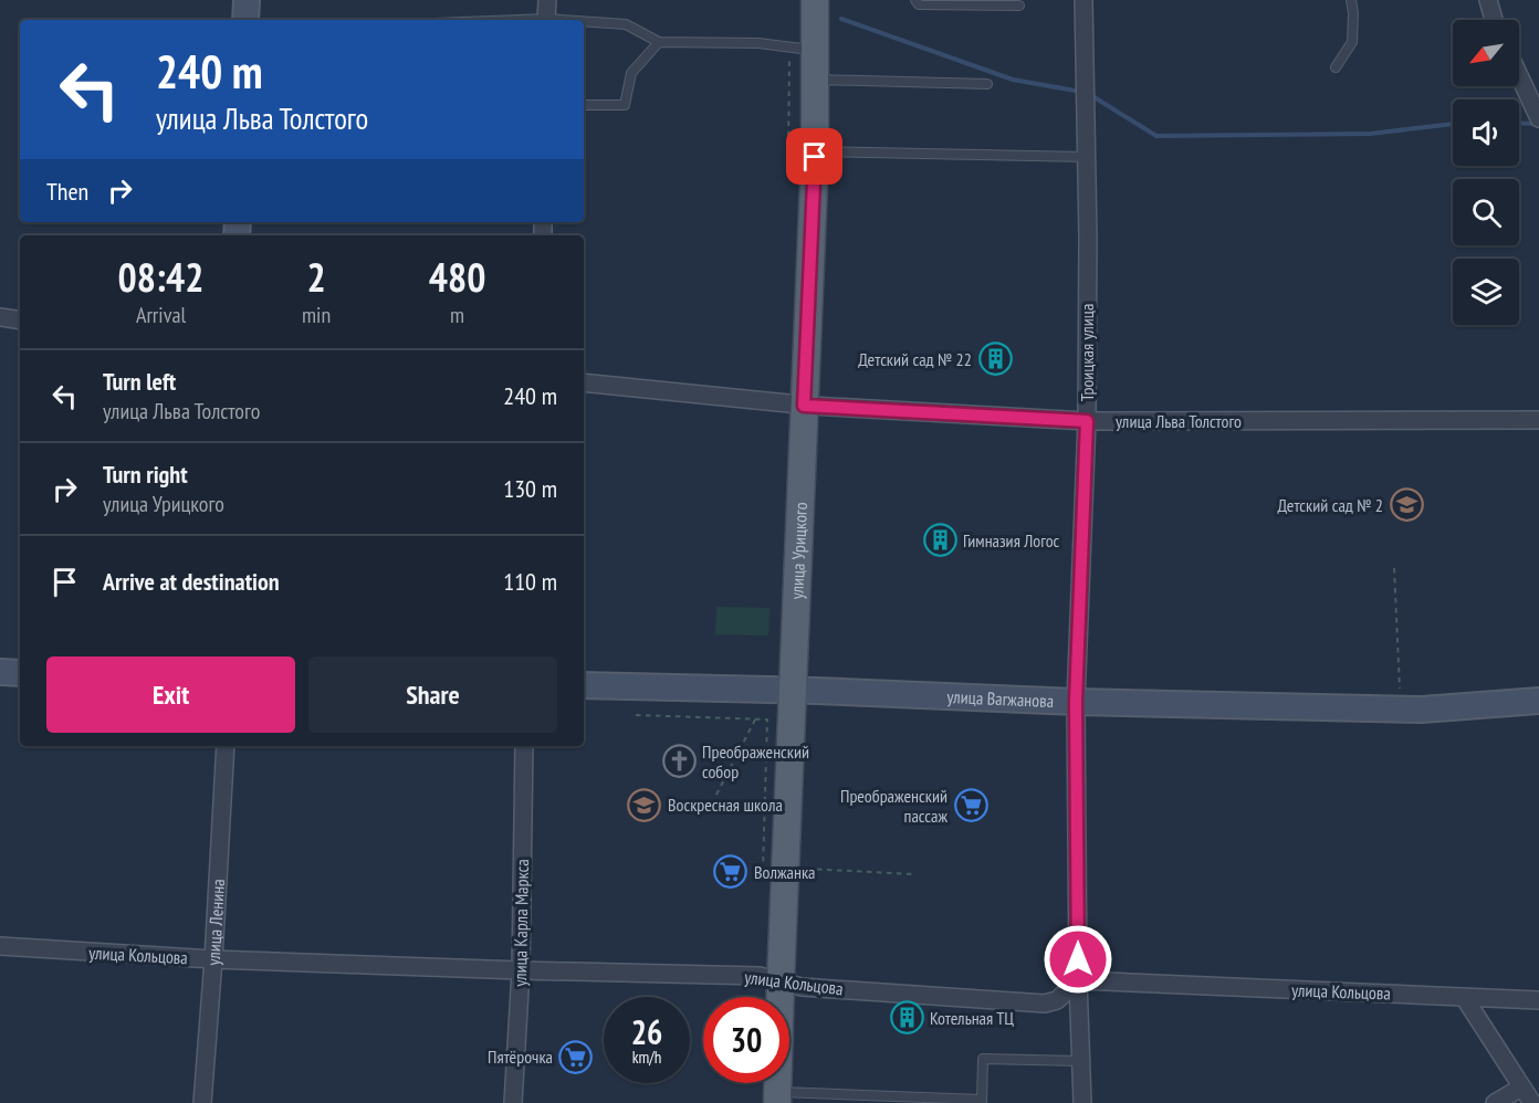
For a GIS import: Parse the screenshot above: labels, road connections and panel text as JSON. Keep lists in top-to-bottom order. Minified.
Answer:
{"streets":{"main road":["улица Урицкого"],"street":["Троицкая улица","улица Льва Толстого","улица Вагжанова","улица Ленина","улица Карла Маркса","улица Кольцова"]},"crossings":[["Троицкая улица","улица Льва Толстого"],["Троицкая улица","улица Вагжанова"],["Троицкая улица","улица Кольцова"],["улица Льва Толстого","улица Урицкого"],["улица Урицкого","улица Вагжанова"],["улица Урицкого","улица Кольцова"],["улица Ленина","улица Кольцова"],["улица Карла Маркса","улица Кольцова"]],"places":{"building":["Детский сад № 22","Гимназия Логос","Котельная ТЦ"],"school or university":["Детский сад № 2","Воскресная школа"],"church":["Преображенский собор"],"supermarket":["Преображенский пассаж","Волжанка","Пятёрочка"]},"north":"bottom left","page":{"turn":["240 m","улица Льва Толстого"],"then":"Then","eta":["08:42","Arrival","2","min","480","m"],"list":[{"name":"Turn left","note":"улица Льва Толстого","value":"240 m"},{"name":"Turn right","note":"улица Урицкого","value":"130 m"},{"name":"Arrive at destination","value":"110 m"}],"buttons":["Exit","Share"],"speed":"26 km/h","limit":"30"}}
